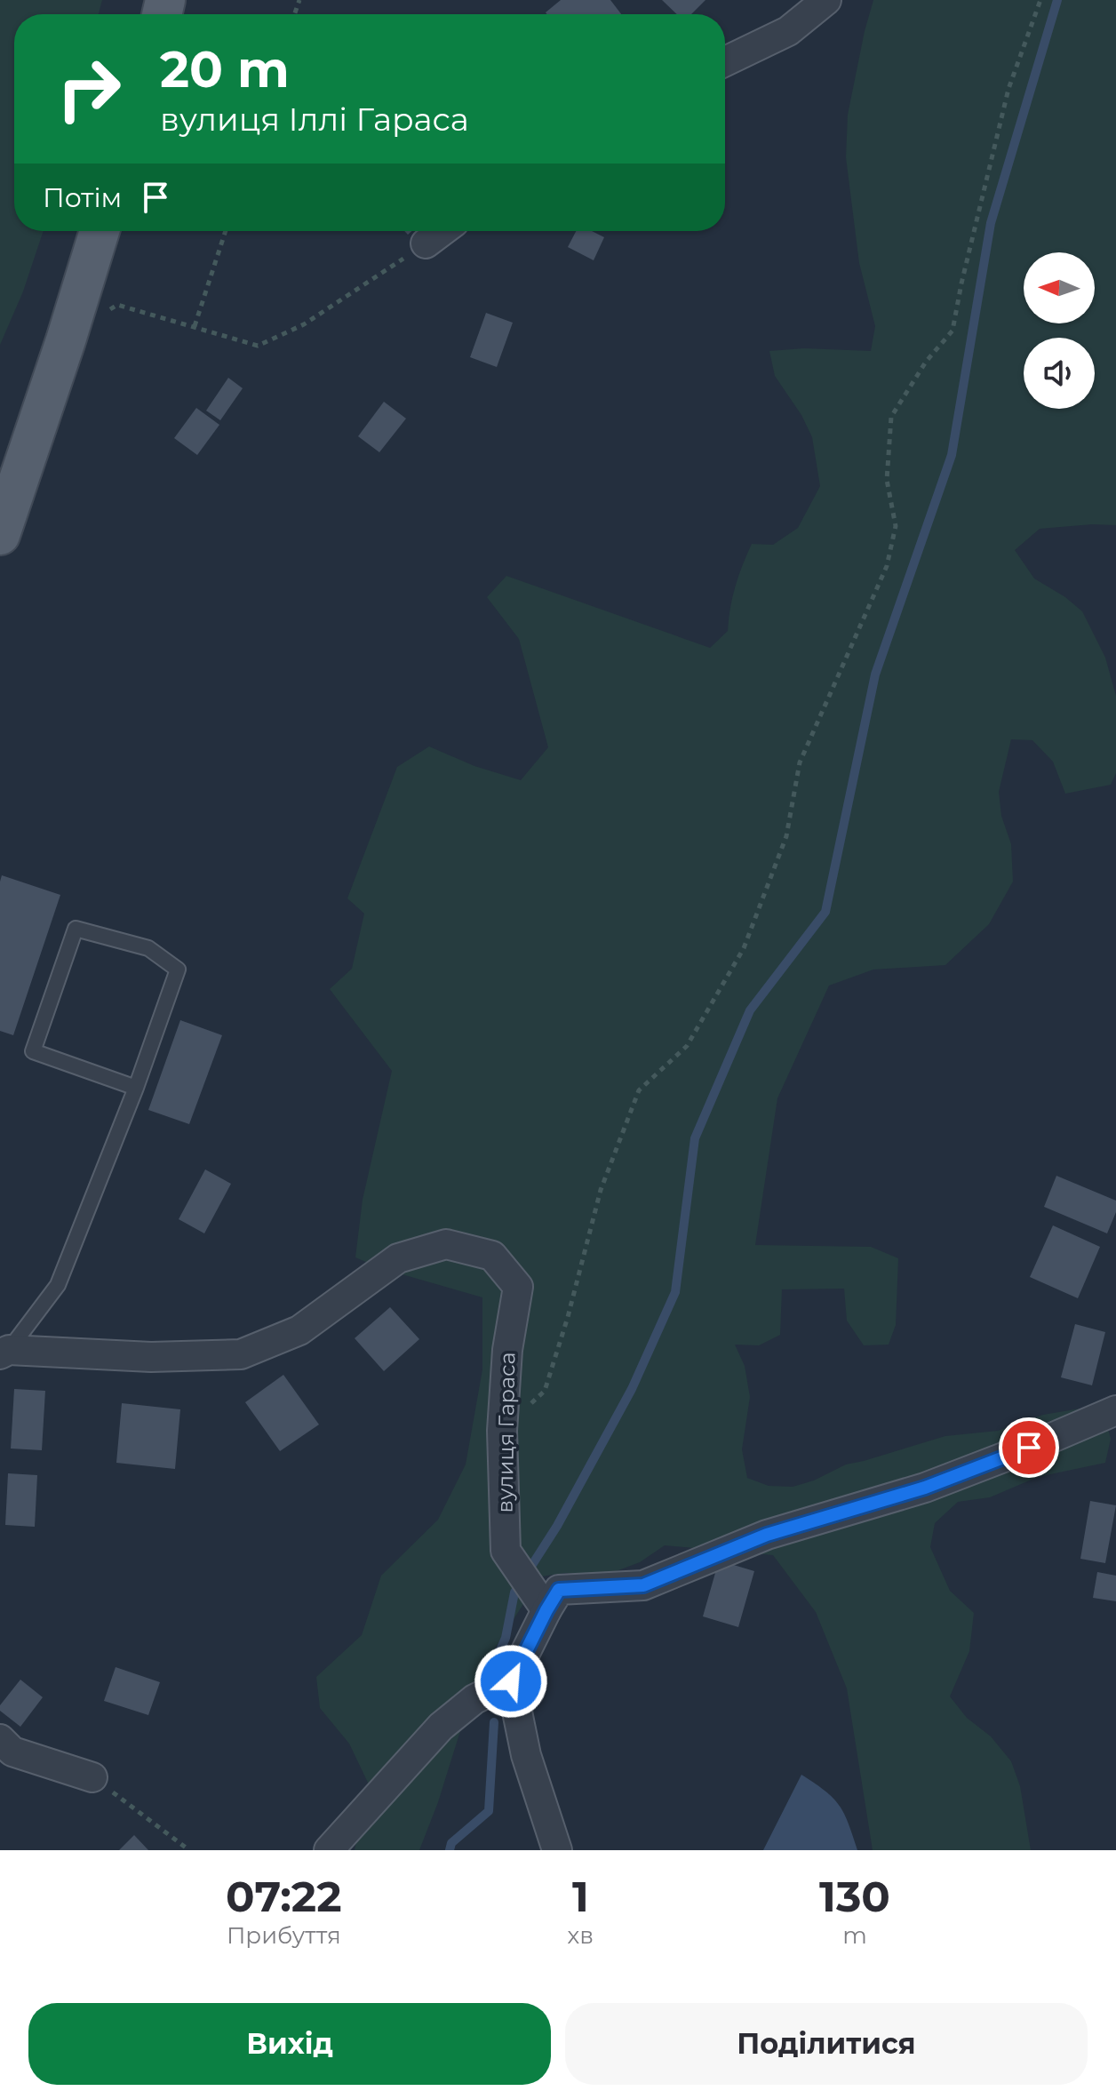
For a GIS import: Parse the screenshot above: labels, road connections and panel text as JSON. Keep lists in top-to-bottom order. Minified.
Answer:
{"streets":{"street":["вулиця Гараса"]},"north":"left","page":{"turn":["20 m","вулиця Іллі Гараса"],"then":"Потім","eta":["07:22","Прибуття","1","хв","130","m"],"buttons":["Вихід","Поділитися"]}}
